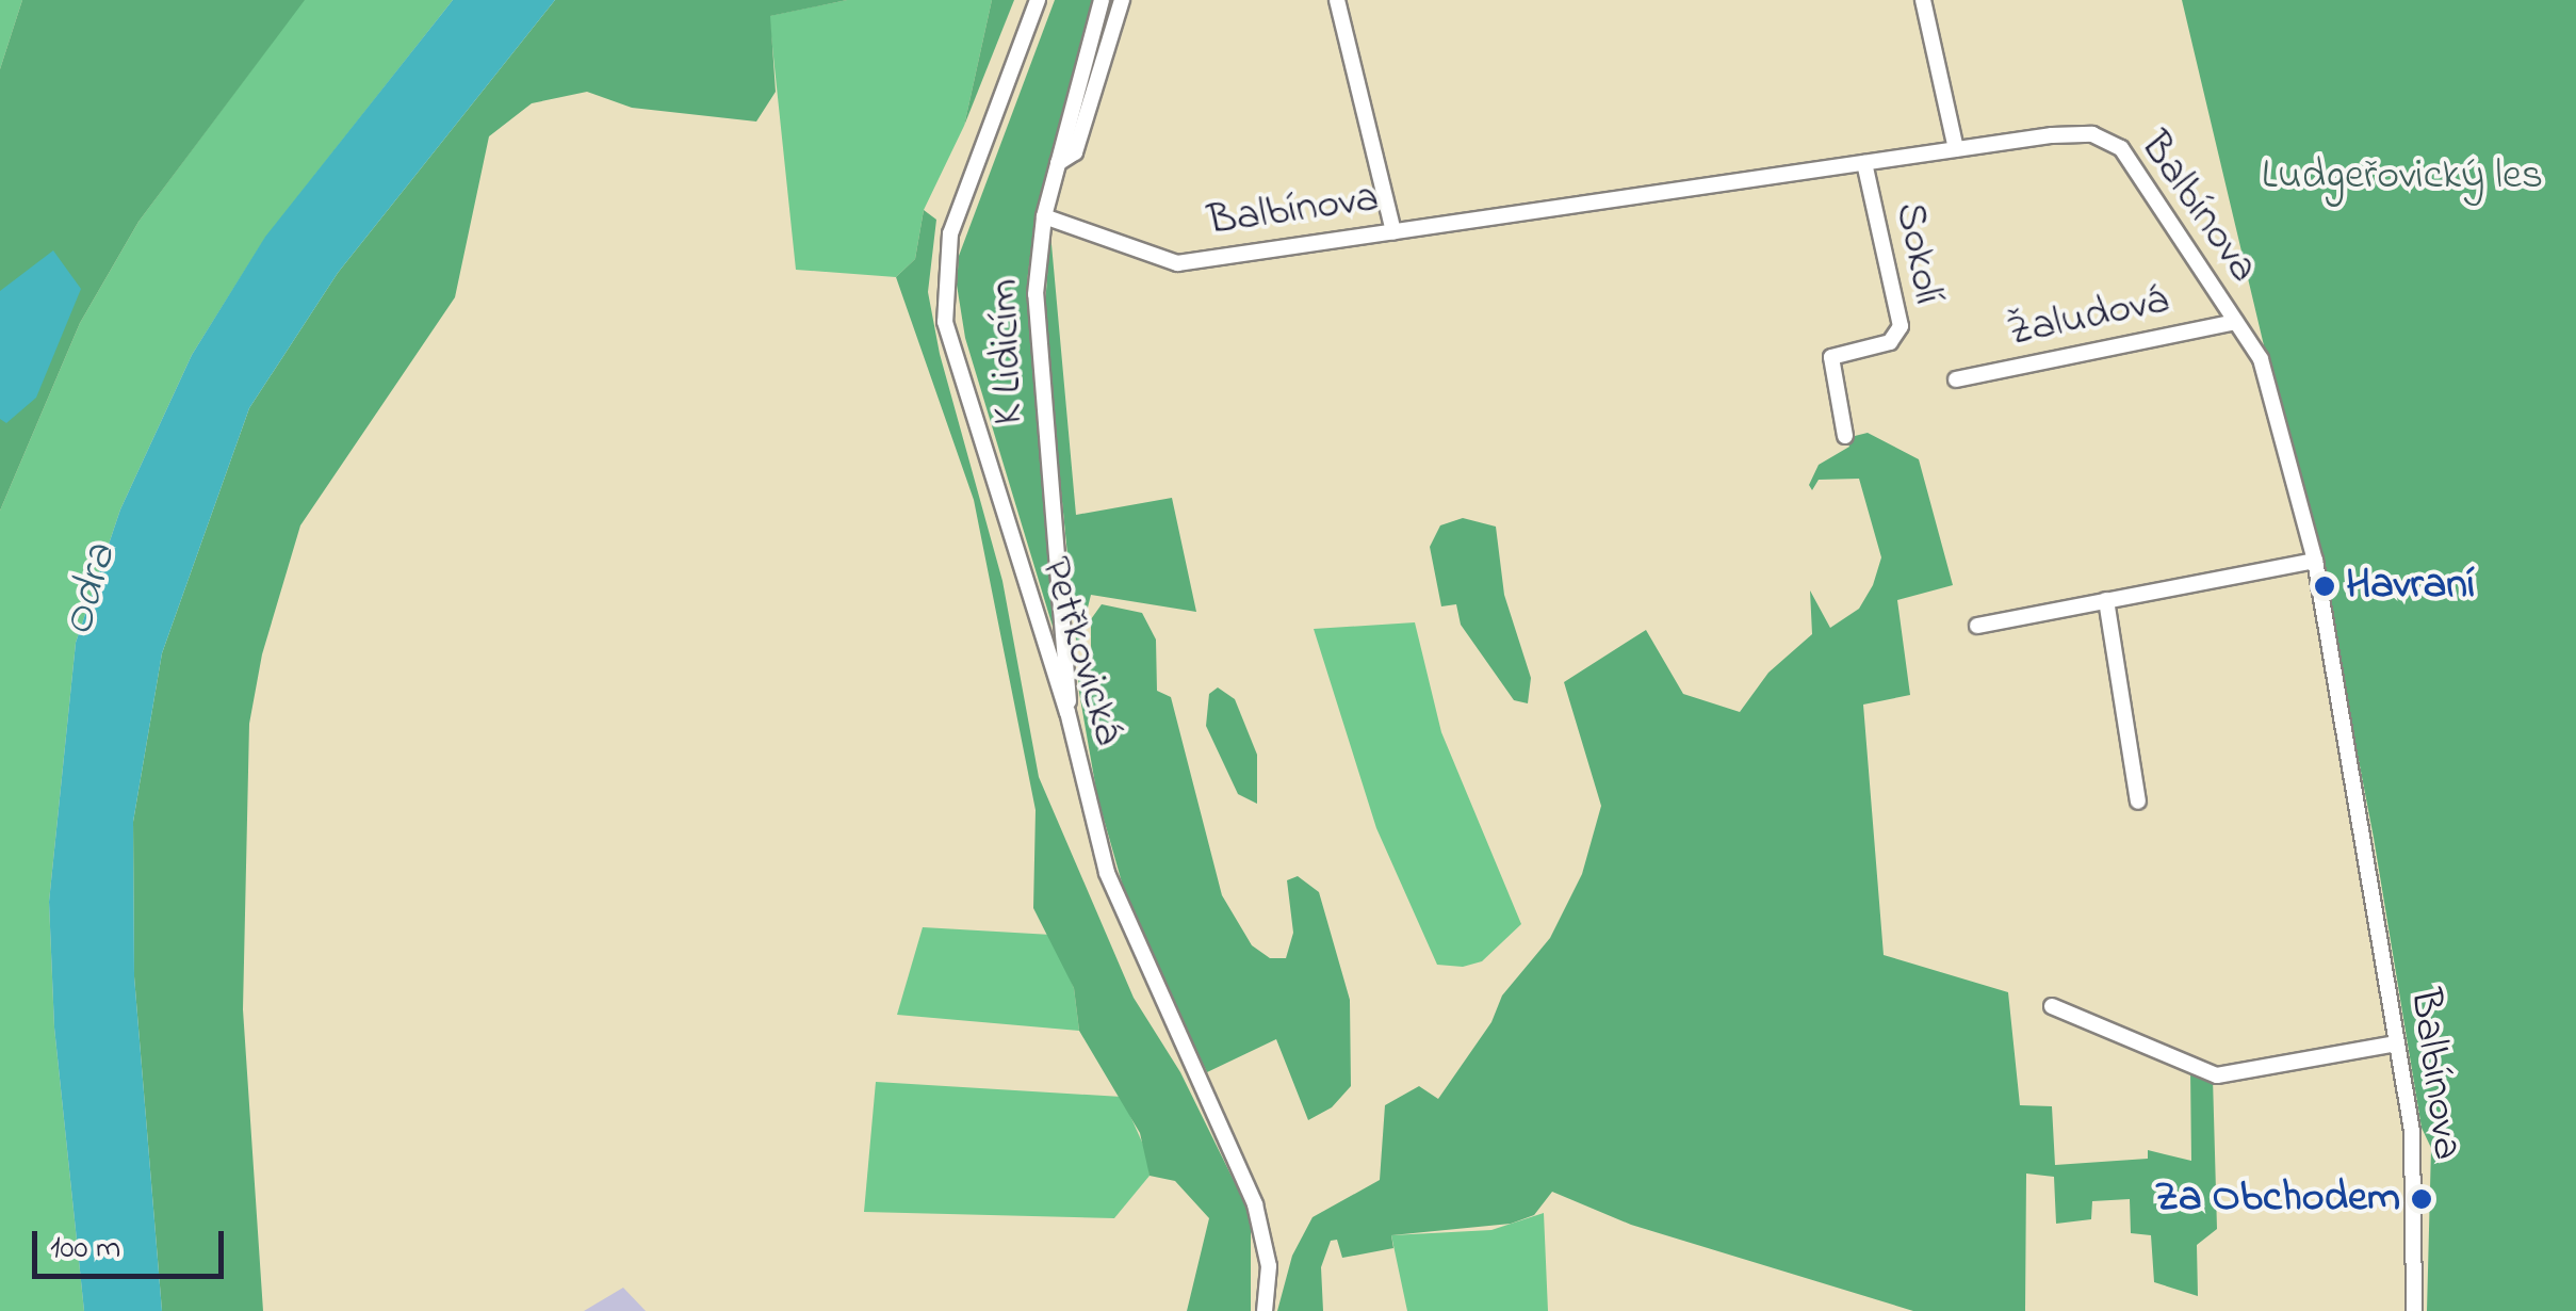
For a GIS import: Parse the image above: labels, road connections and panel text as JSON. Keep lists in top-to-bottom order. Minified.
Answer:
{"streets":{"street":["Balbínova","Sokolí","Žaludová","K Lidicím","Petřkovická"]},"crossings":[["Balbínova","Sokolí"],["Balbínova","Žaludová"],["Balbínova","K Lidicím"],["K Lidicím","Petřkovická"]],"water":["Odra"],"parks":["Ludgeřovický les"],"places":["Havraní","Za Obchodem"],"scale_bar":"100 m"}
